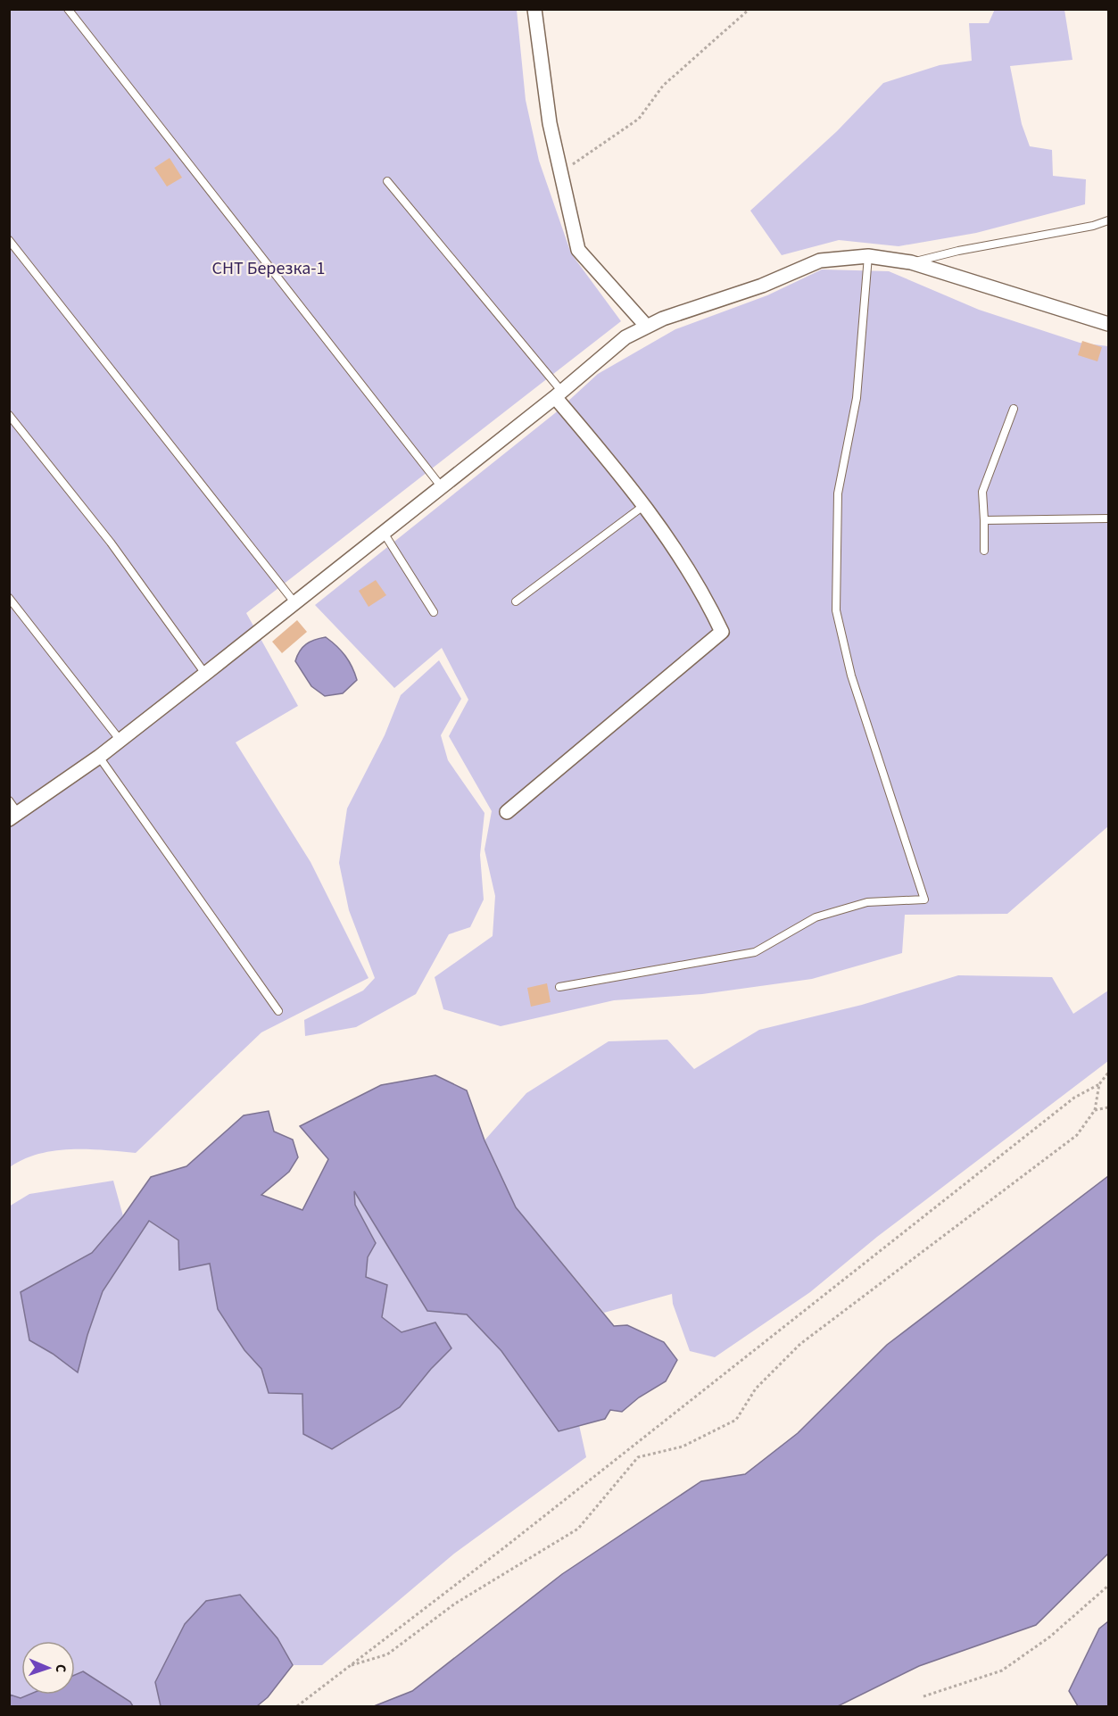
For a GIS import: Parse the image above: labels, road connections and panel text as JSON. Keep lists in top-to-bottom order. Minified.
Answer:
{"parks":["СНТ Березка-1"],"north":"right"}
